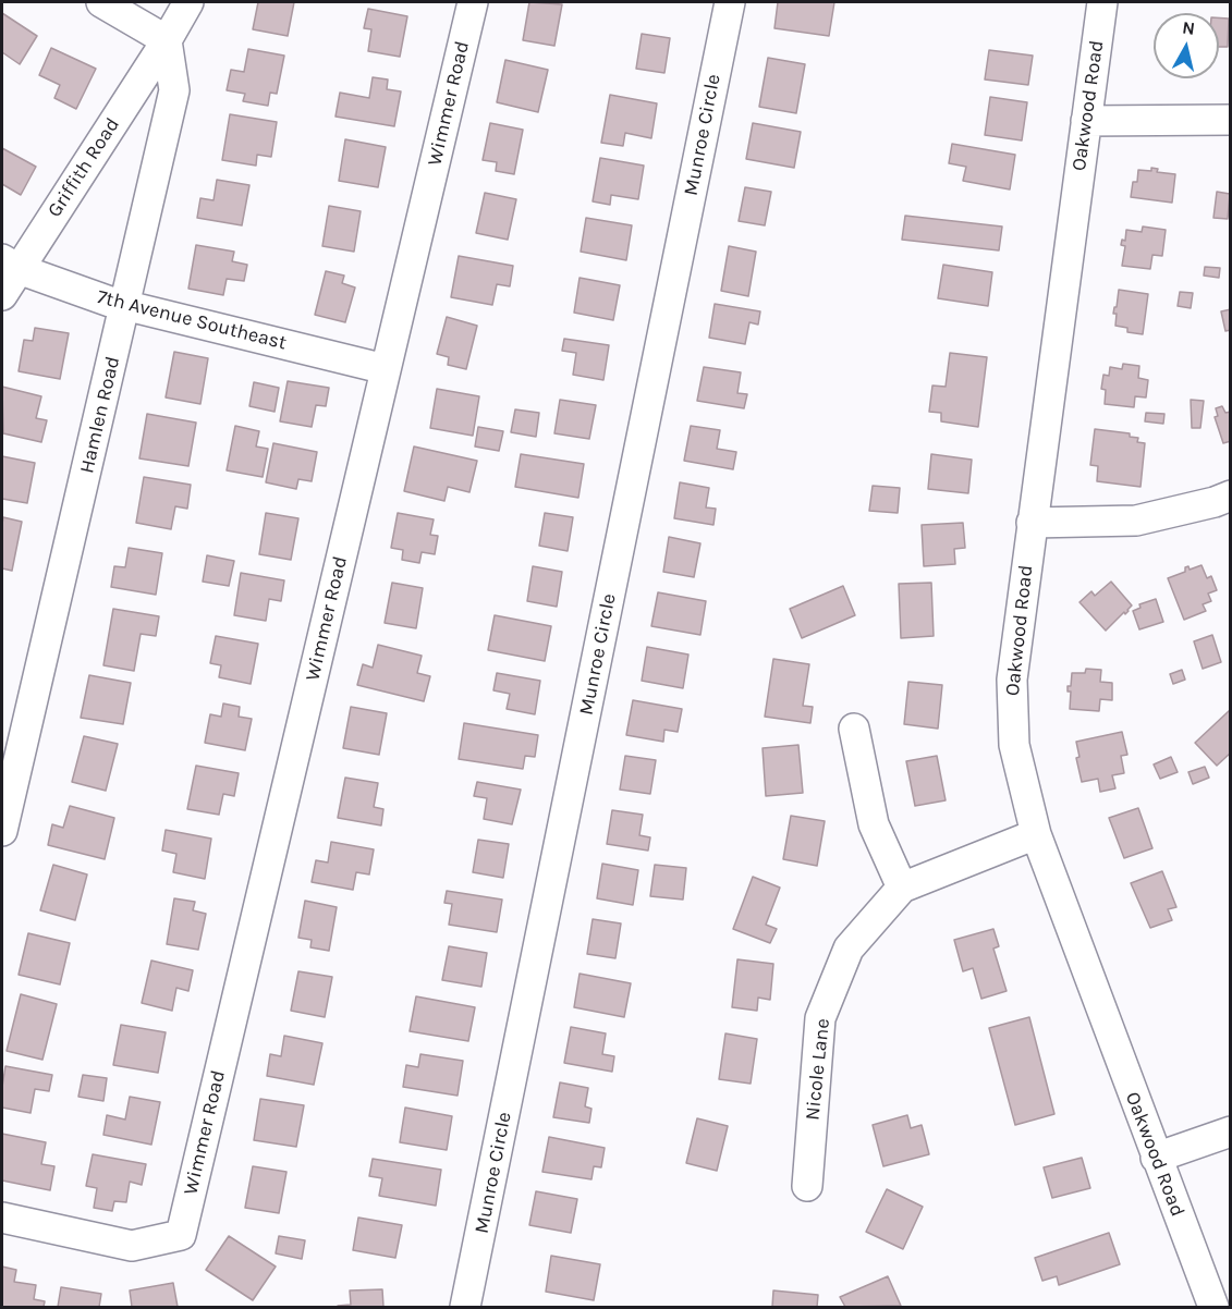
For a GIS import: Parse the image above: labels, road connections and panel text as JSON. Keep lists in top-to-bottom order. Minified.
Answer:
{"streets":{"street":["Wimmer Road","Oakwood Road","Munroe Circle","Griffith Road","7th Avenue Southeast","Hamlen Road","Nicole Lane"]},"crossings":[["Wimmer Road","7th Avenue Southeast"],["Oakwood Road","Nicole Lane"],["Griffith Road","7th Avenue Southeast"],["Griffith Road","Hamlen Road"],["7th Avenue Southeast","Hamlen Road"]],"north":"top"}
